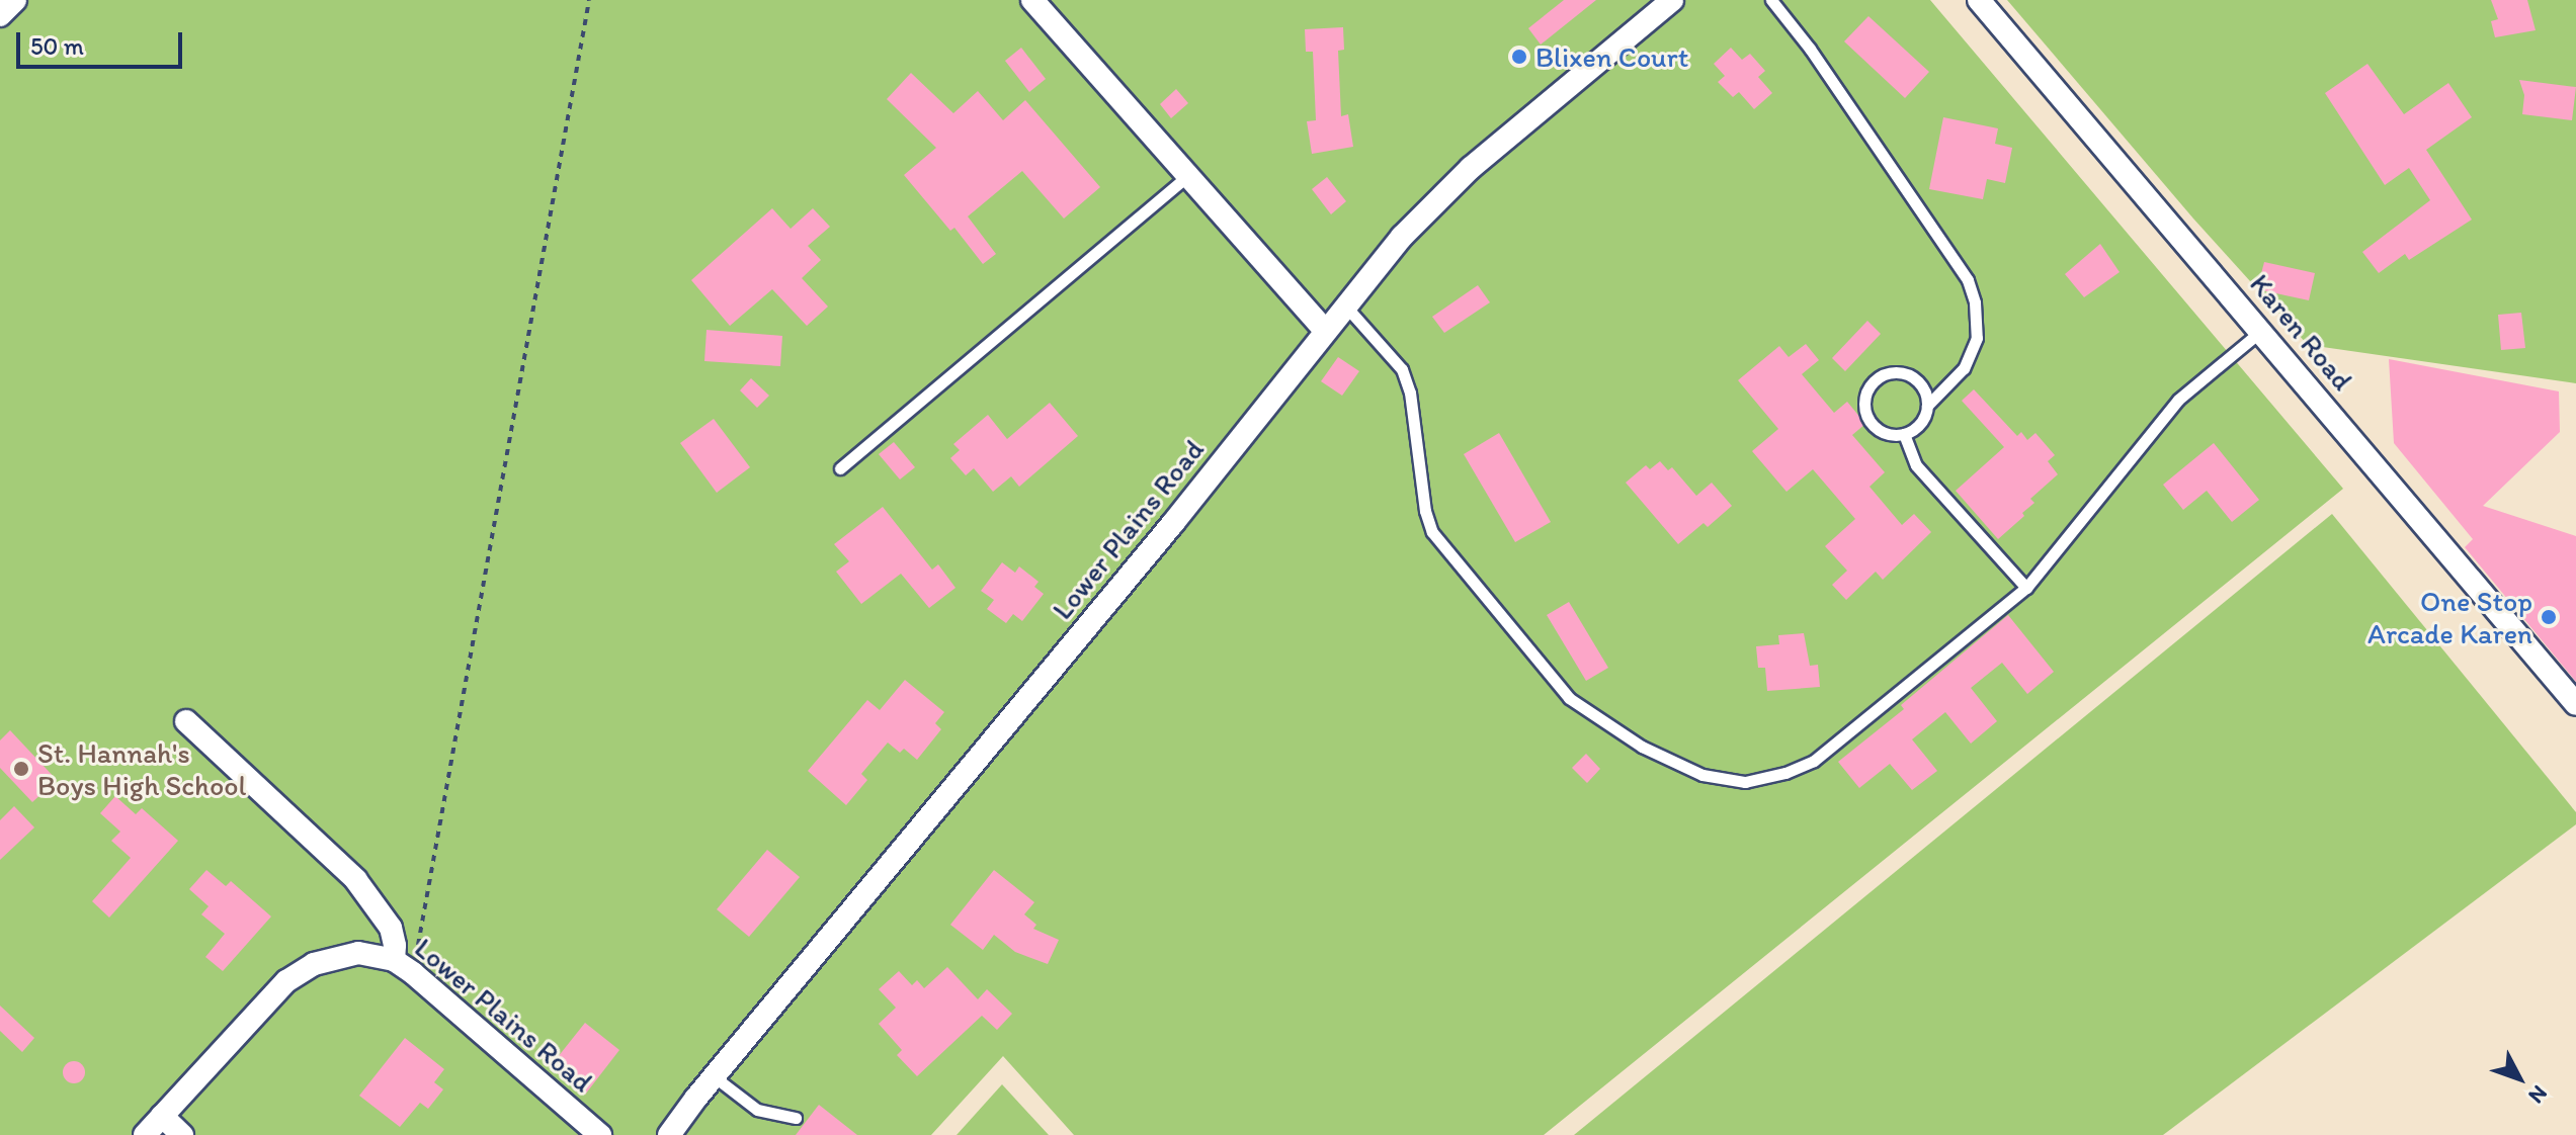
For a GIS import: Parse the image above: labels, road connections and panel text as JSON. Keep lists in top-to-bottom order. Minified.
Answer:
{"streets":{"street":["Karen Road","Lower Plains Road"]},"places":["Blixen Court","One Stop Arcade Karen","St. Hannah's Boys High School"],"scale_bar":"50 m","north":"bottom right"}
